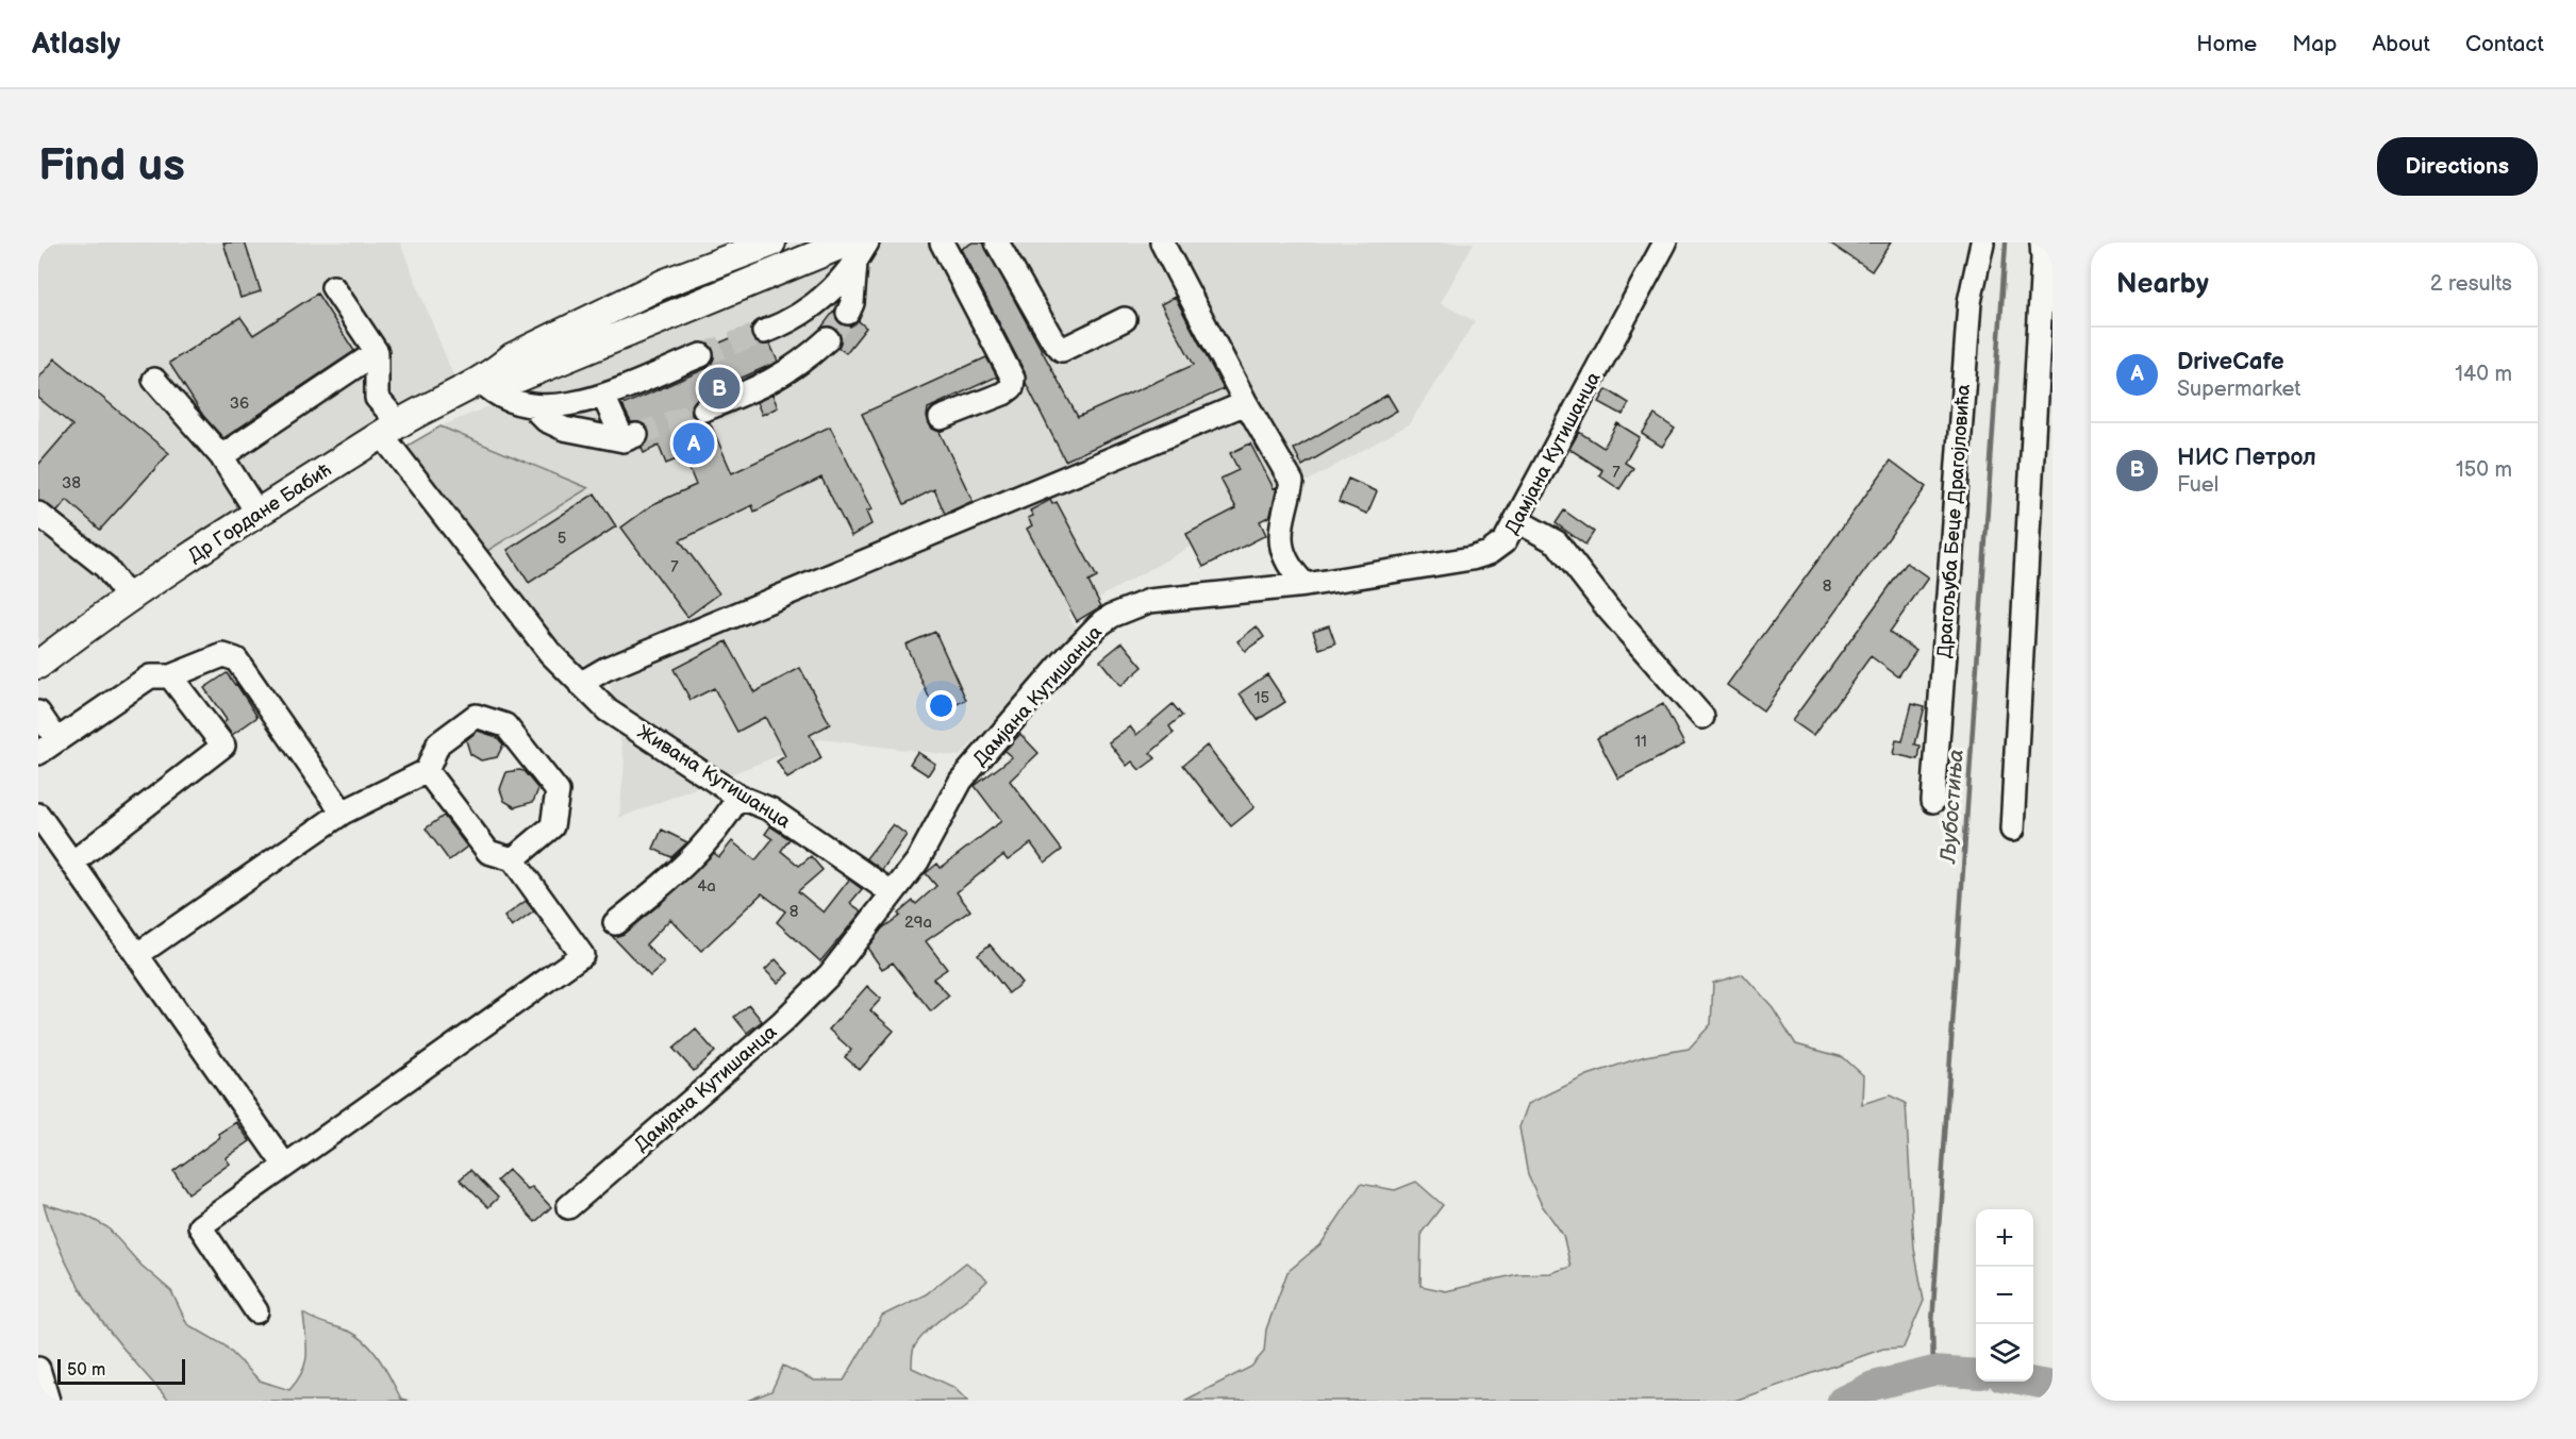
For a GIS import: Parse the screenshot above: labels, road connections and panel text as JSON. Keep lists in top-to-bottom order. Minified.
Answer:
{"streets":{"main road":["Др Гордане Бабић"],"street":["Дамјана Кутишанца","Драгољуба Беце Драгојловића","Живана Кутишанца"]},"crossings":[["Дамјана Кутишанца","Живана Кутишанца"],["Др Гордане Бабић","Живана Кутишанца"]],"water":["Љубостиња"],"house_numbers":["36","7","38","5","7","8","15","11","4a","8","29a"],"scale_bar":"50 m","page":{"header":"Atlasly","nav":["Home","Map","About","Contact"],"buttons":"Directions","title":"Find us","heading":["Nearby","2 results"],"list":[{"mark":"A","name":"DriveCafe","note":"Supermarket","value":"140 m"},{"mark":"B","name":"НИС Петрол","note":"Fuel","value":"150 m"}],"pins":["B","A"],"map_buttons":["+","−"],"scale":"50 m"}}
